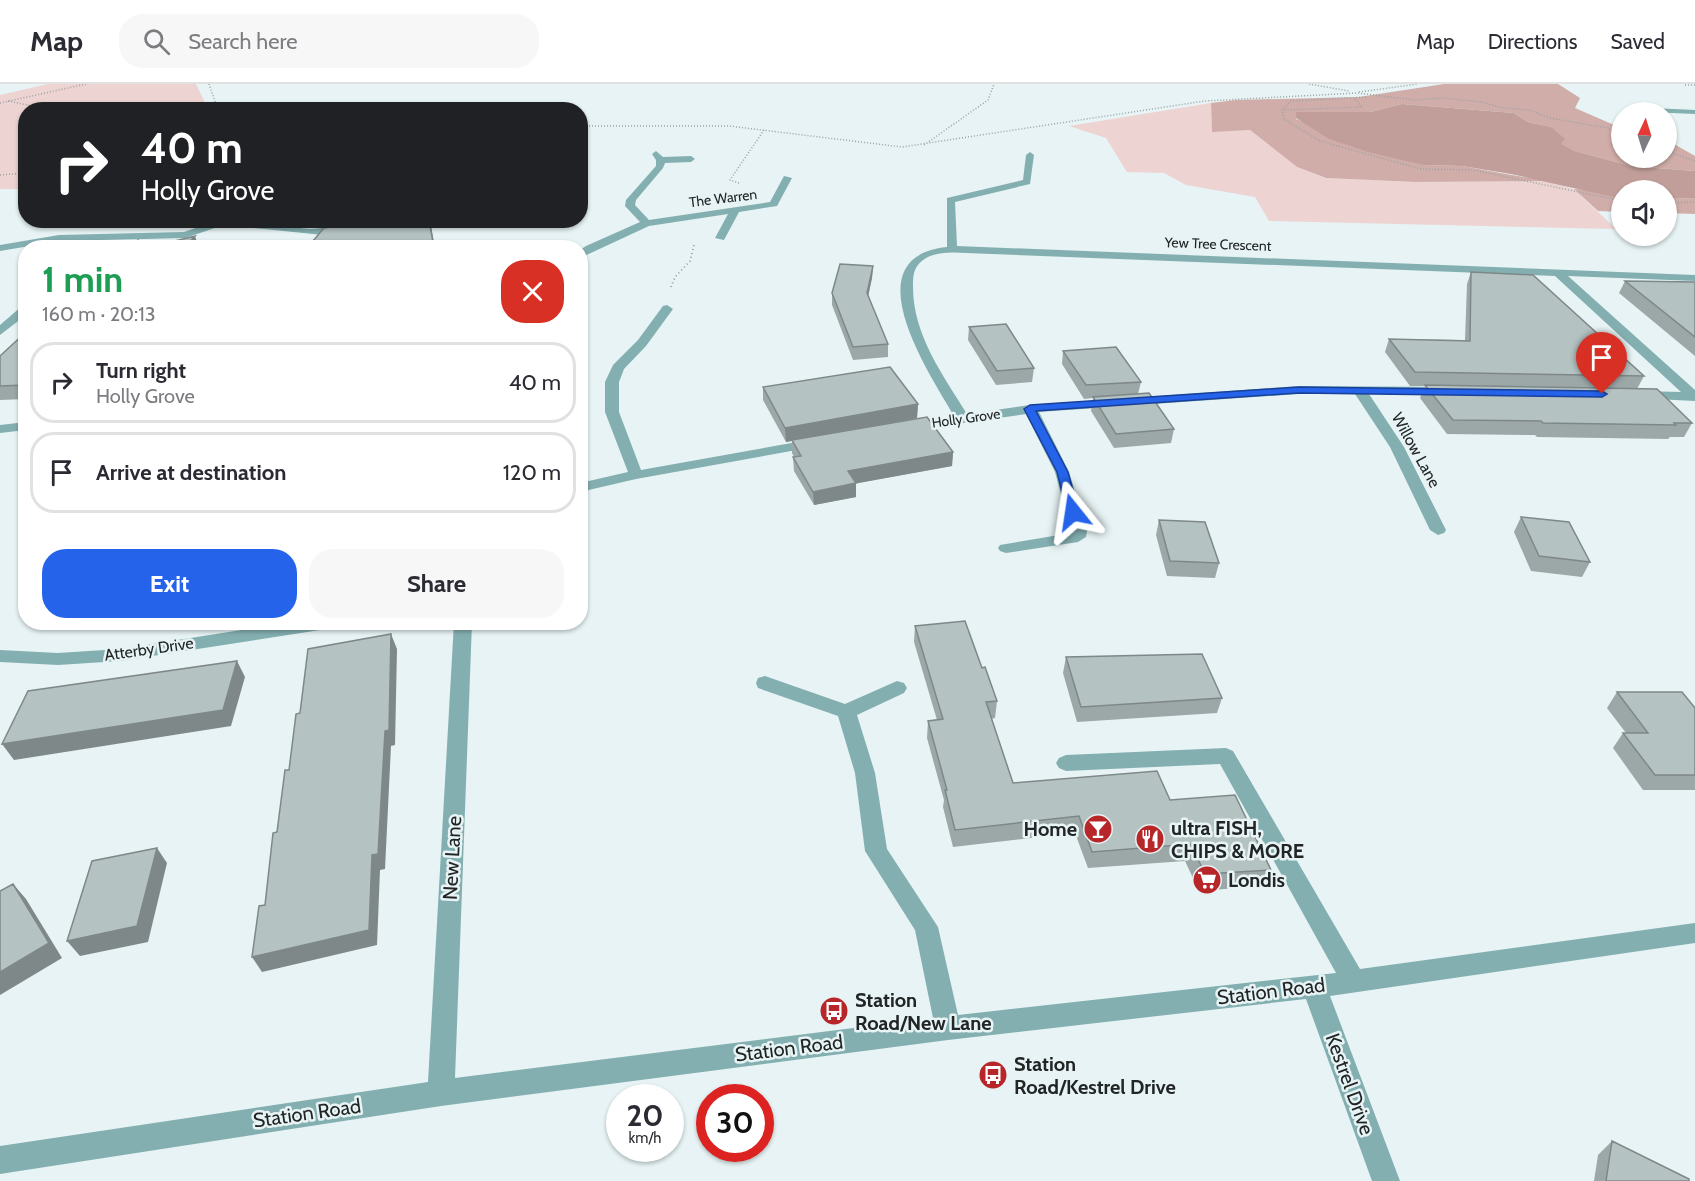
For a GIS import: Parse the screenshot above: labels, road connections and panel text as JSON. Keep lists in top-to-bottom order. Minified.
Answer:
{"streets":{"street":["The Warren","Yew Tree Crescent","Holly Grove","Willow Lane","Atterby Drive","New Lane","Station Road","Kestrel Drive"]},"crossings":[["Yew Tree Crescent","Holly Grove"],["Holly Grove","Willow Lane"],["New Lane","Station Road"],["Station Road","Kestrel Drive"]],"places":{"bar":["Home"],"restaurant":["ultra FISH, CHIPS & MORE"],"supermarket":["Londis"],"bus stop":["Station Road/New Lane","Station Road/Kestrel Drive"]},"north":"top","page":{"header":"Map","search":"Search here","nav":["Map","Directions","Saved"],"turn":["40 m","Holly Grove"],"heading":["1 min","160 m · 20:13"],"list":[{"name":"Turn right","note":"Holly Grove","value":"40 m"},{"name":"Arrive at destination","value":"120 m"}],"buttons":["Exit","Share"],"speed":"20 km/h","limit":"30"}}
